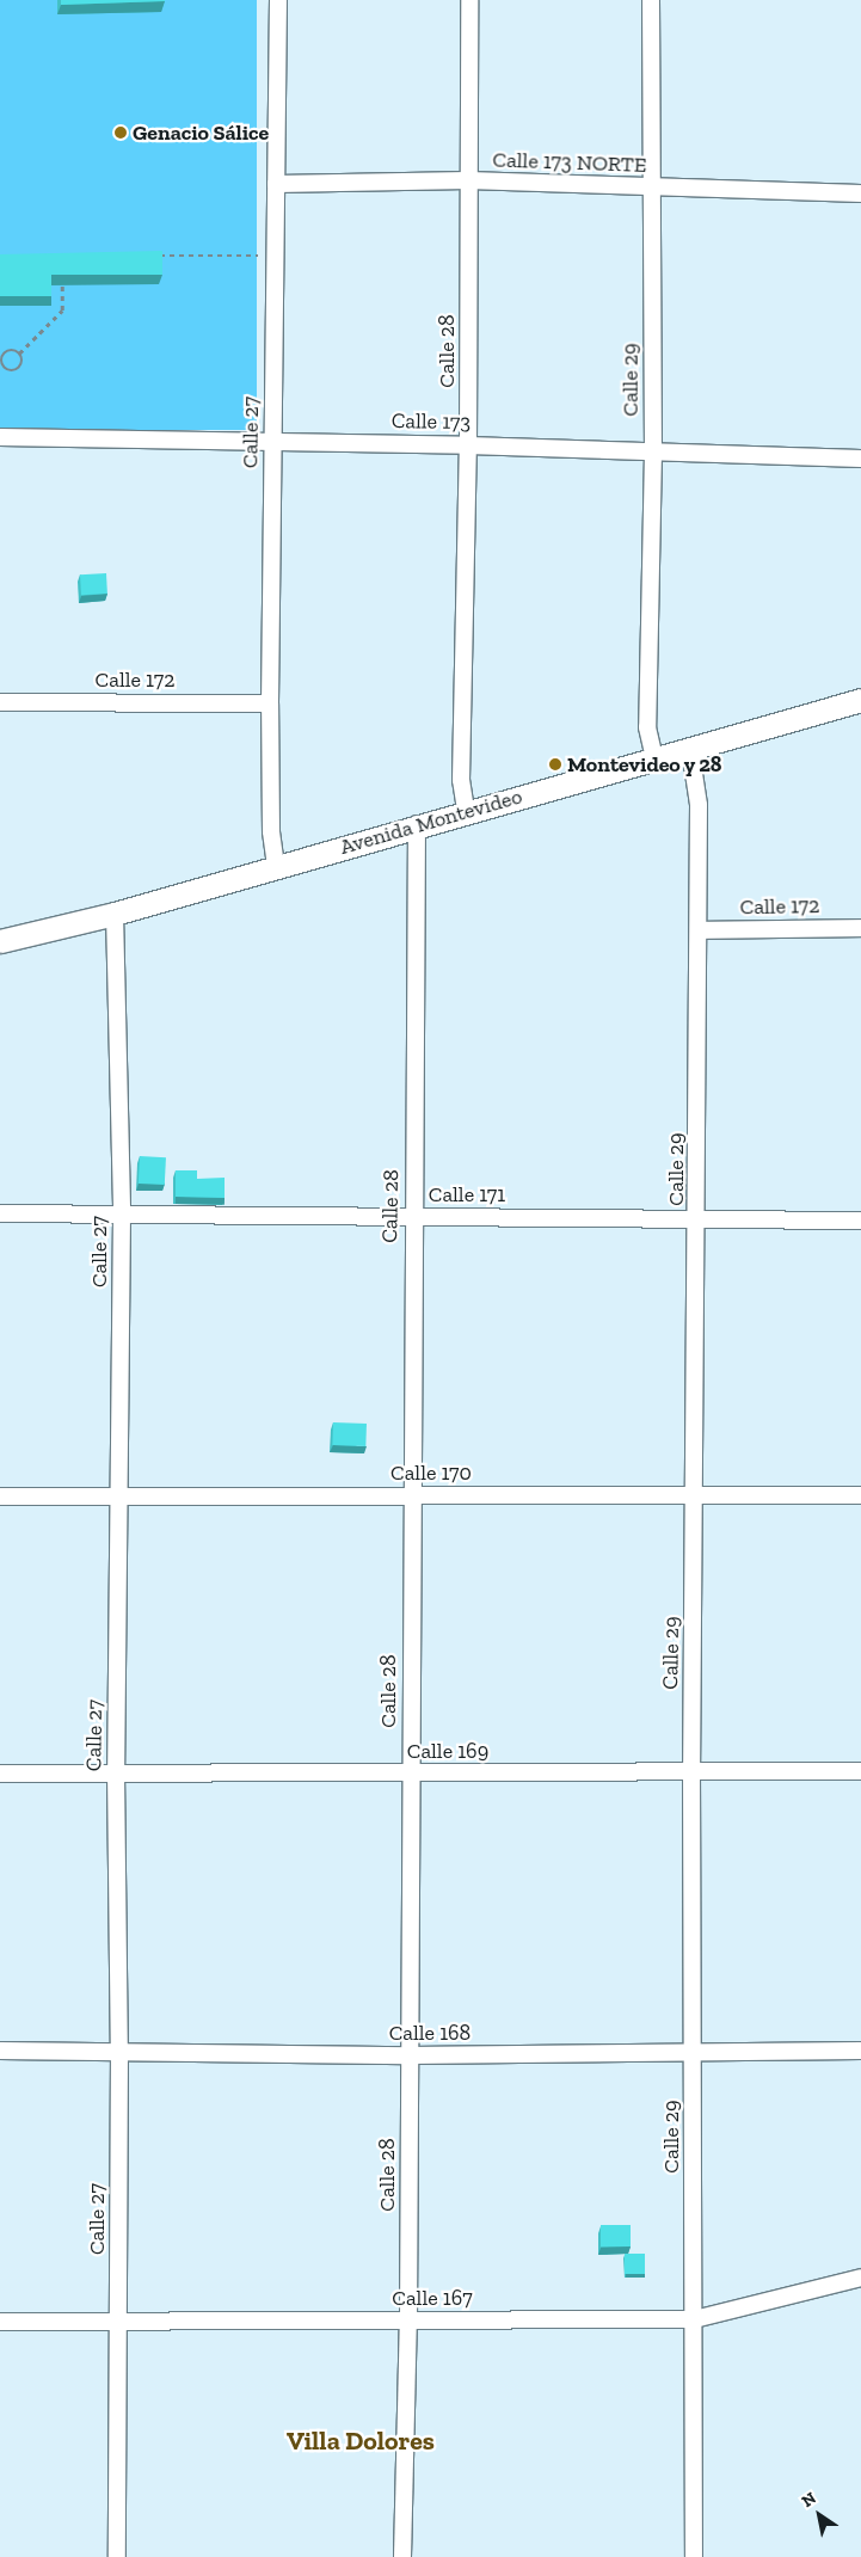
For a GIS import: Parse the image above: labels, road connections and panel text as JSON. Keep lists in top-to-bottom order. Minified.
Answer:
{"streets":{"main road":["Avenida Montevideo"],"street":["Calle 173 NORTE","Calle 28","Calle 29","Calle 173","Calle 27","Calle 172","Calle 171","Calle 170","Calle 169","Calle 168","Calle 167"]},"crossings":[["Calle 173 NORTE","Calle 28"],["Calle 173 NORTE","Calle 29"],["Calle 173 NORTE","Calle 27"],["Calle 28","Calle 173"],["Calle 28","Avenida Montevideo"],["Calle 28","Calle 171"],["Calle 28","Calle 170"],["Calle 28","Calle 169"],["Calle 28","Calle 168"],["Calle 28","Calle 167"],["Calle 29","Calle 173"],["Calle 29","Calle 172"],["Calle 29","Avenida Montevideo"],["Calle 29","Calle 171"],["Calle 29","Calle 170"],["Calle 29","Calle 169"],["Calle 29","Calle 168"],["Calle 29","Calle 167"],["Calle 173","Calle 27"],["Calle 27","Calle 172"],["Calle 27","Avenida Montevideo"],["Calle 27","Calle 171"],["Calle 27","Calle 170"],["Calle 27","Calle 169"],["Calle 27","Calle 168"],["Calle 27","Calle 167"]],"districts":["Villa Dolores"],"places":["Genacio Sálice","Montevideo y 28"],"north":"top left"}
